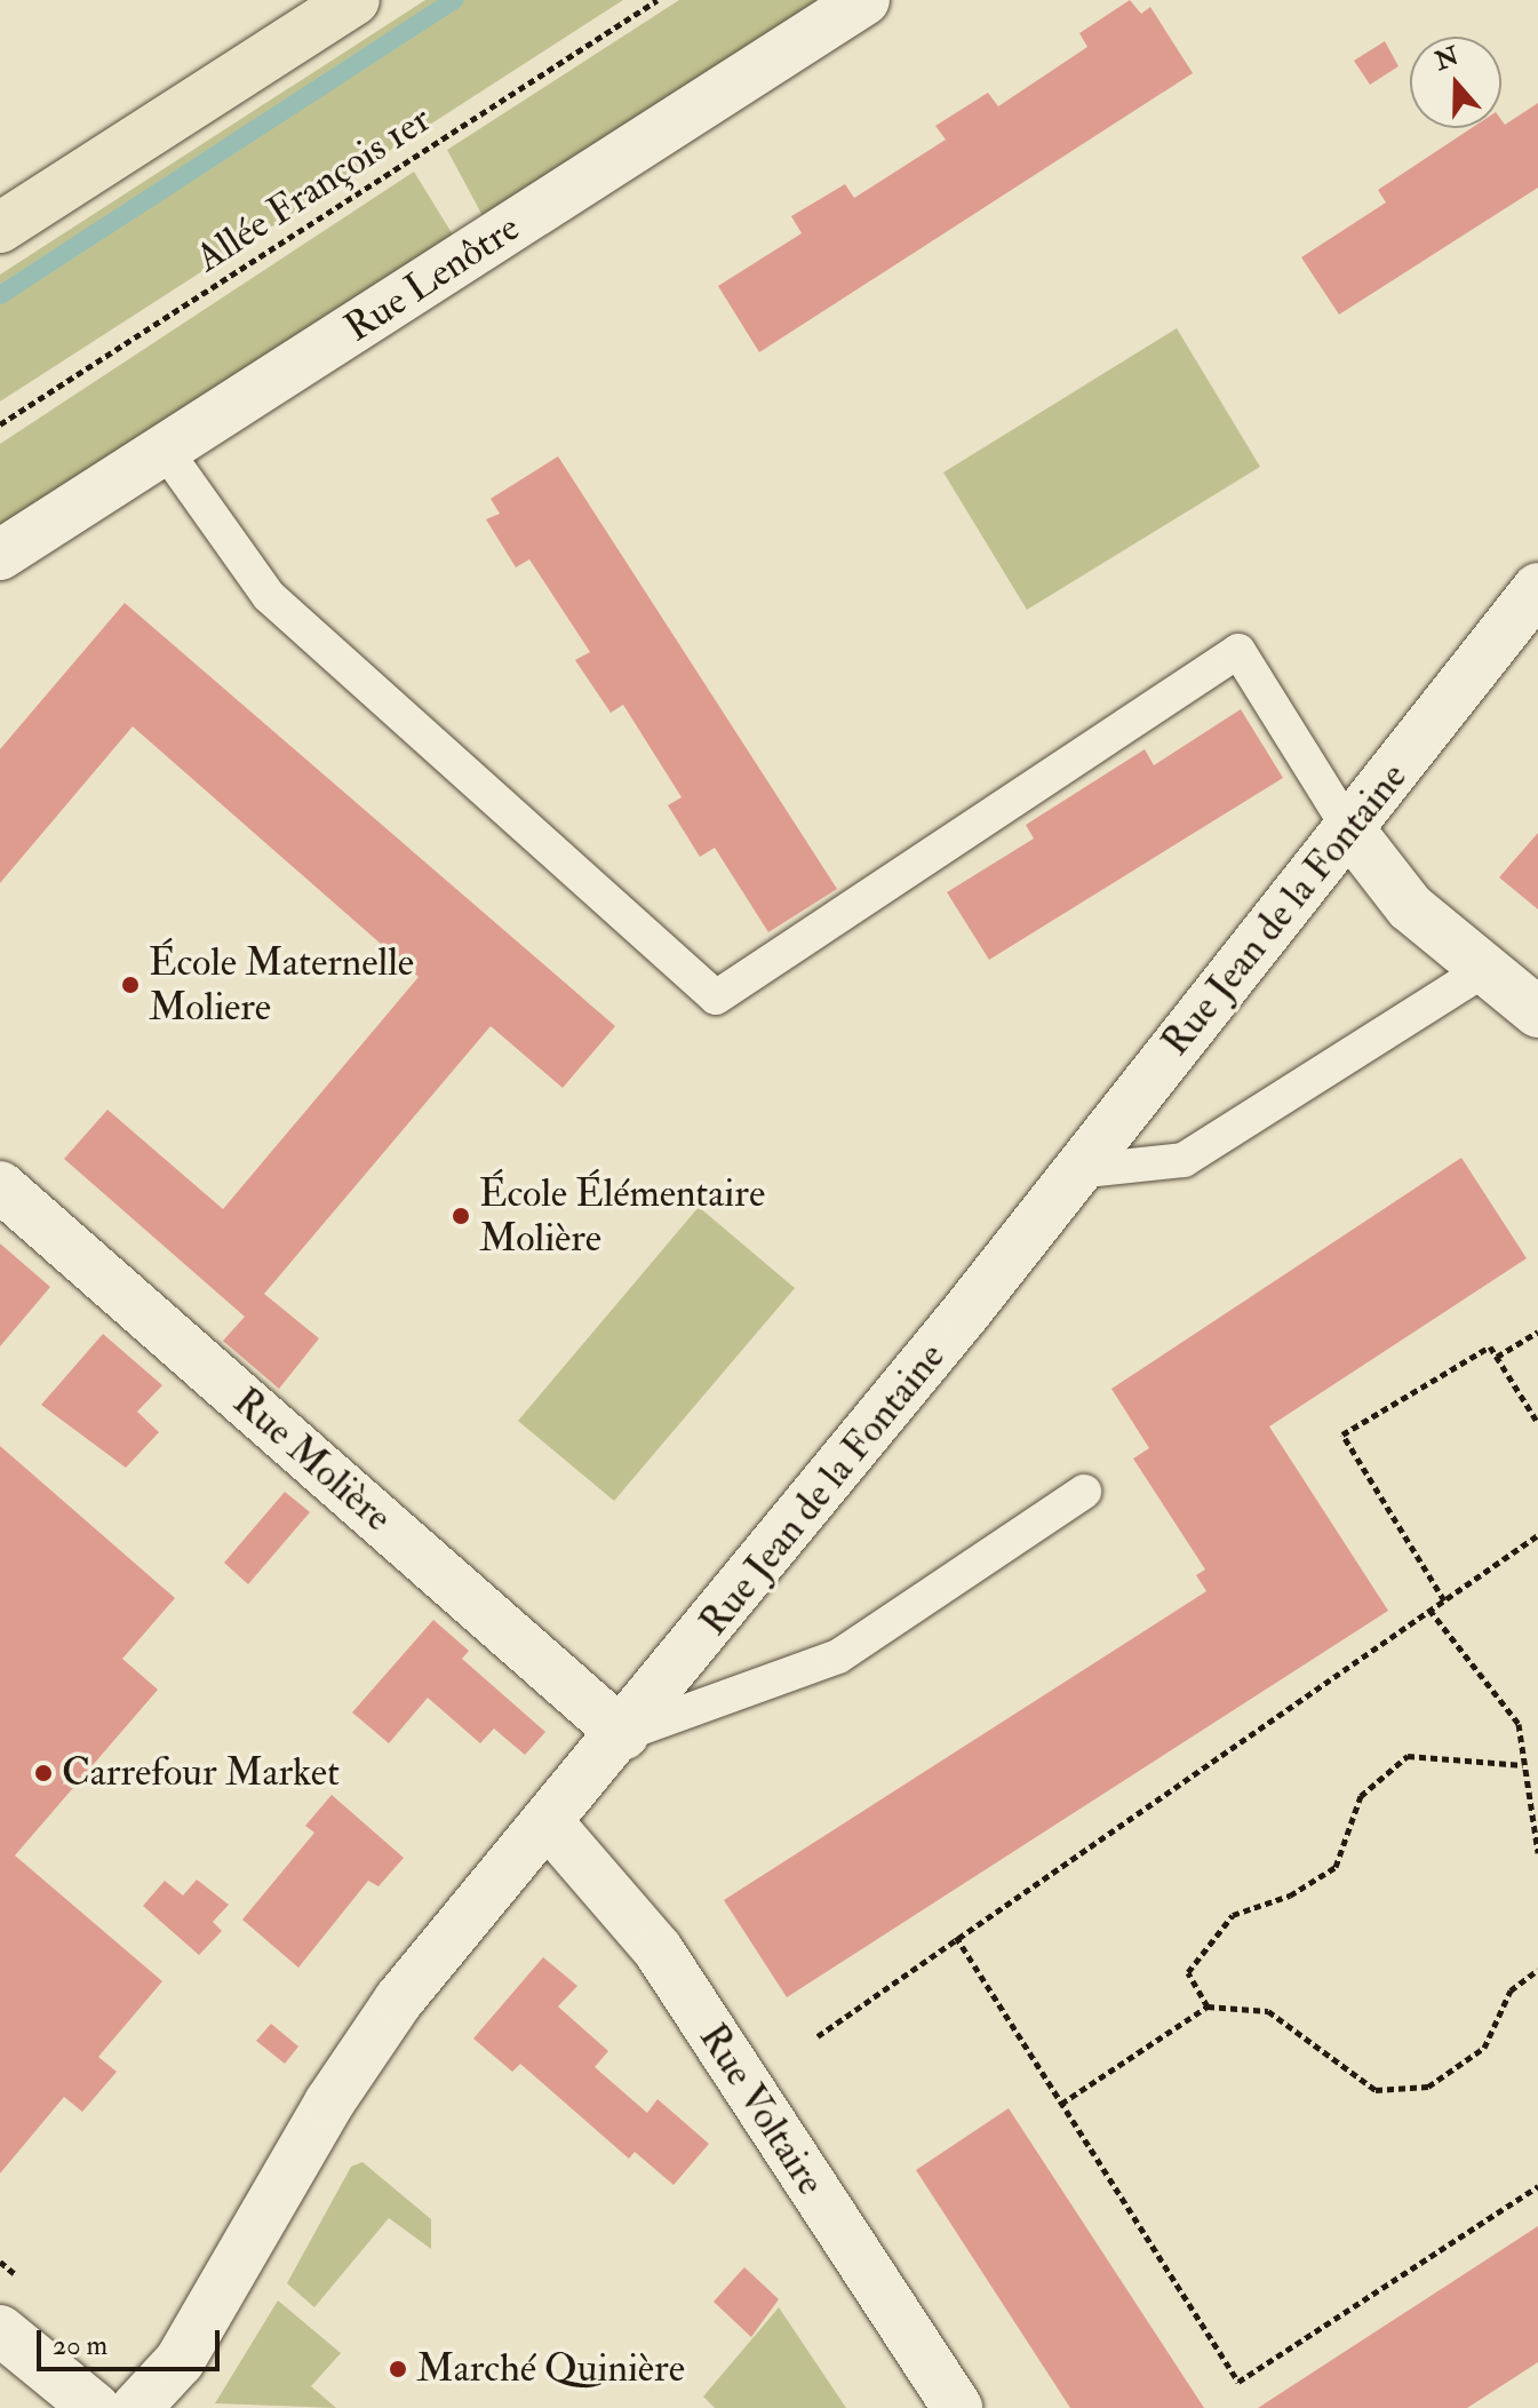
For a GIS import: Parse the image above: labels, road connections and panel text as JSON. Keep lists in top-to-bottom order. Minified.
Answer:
{"streets":{"street":["Rue Lenôtre","Rue Jean de la Fontaine","Rue Molière","Rue Voltaire"],"path":["Allée François 1er"]},"crossings":[["Rue Jean de la Fontaine","Rue Molière"],["Rue Jean de la Fontaine","Rue Voltaire"]],"places":["École Maternelle Moliere","École Élémentaire Molière","Carrefour Market","Marché Quinière"],"scale_bar":"20 m","north":"top"}
